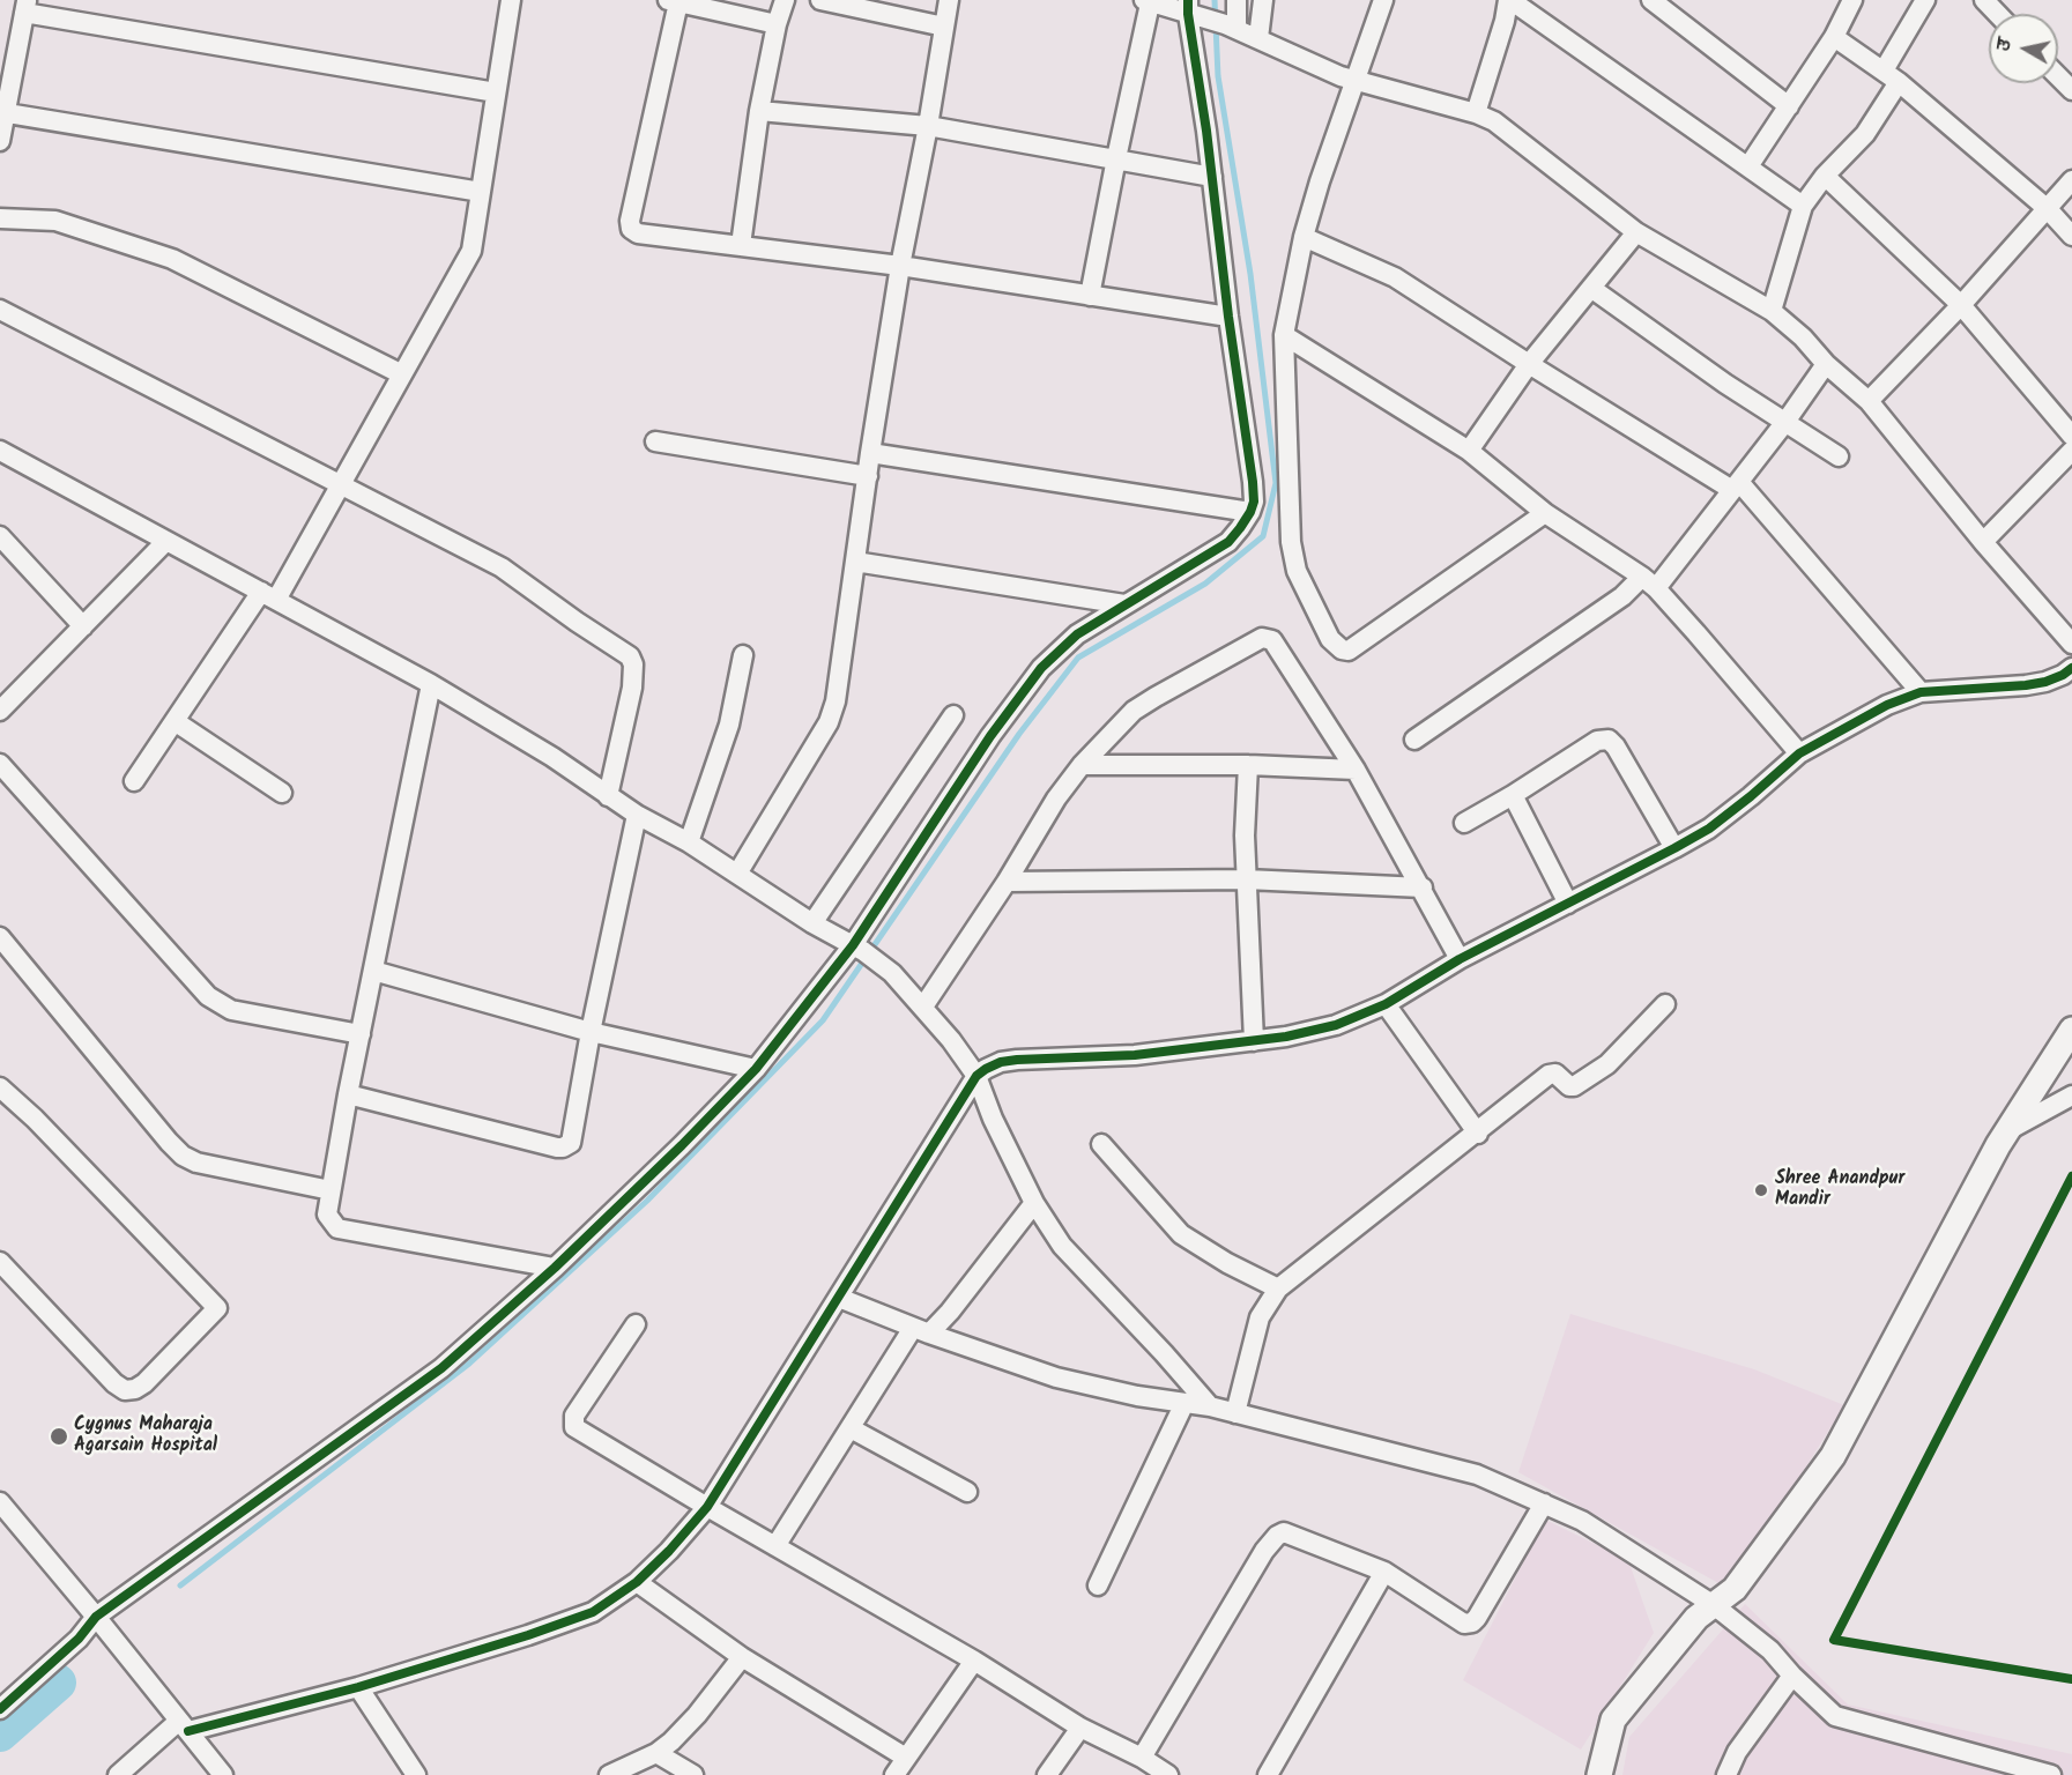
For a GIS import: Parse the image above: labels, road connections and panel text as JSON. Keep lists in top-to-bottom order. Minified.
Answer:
{"places":["Shree Anandpur Mandir","Cygnus Maharaja Agarsain Hospital"],"north":"left"}
